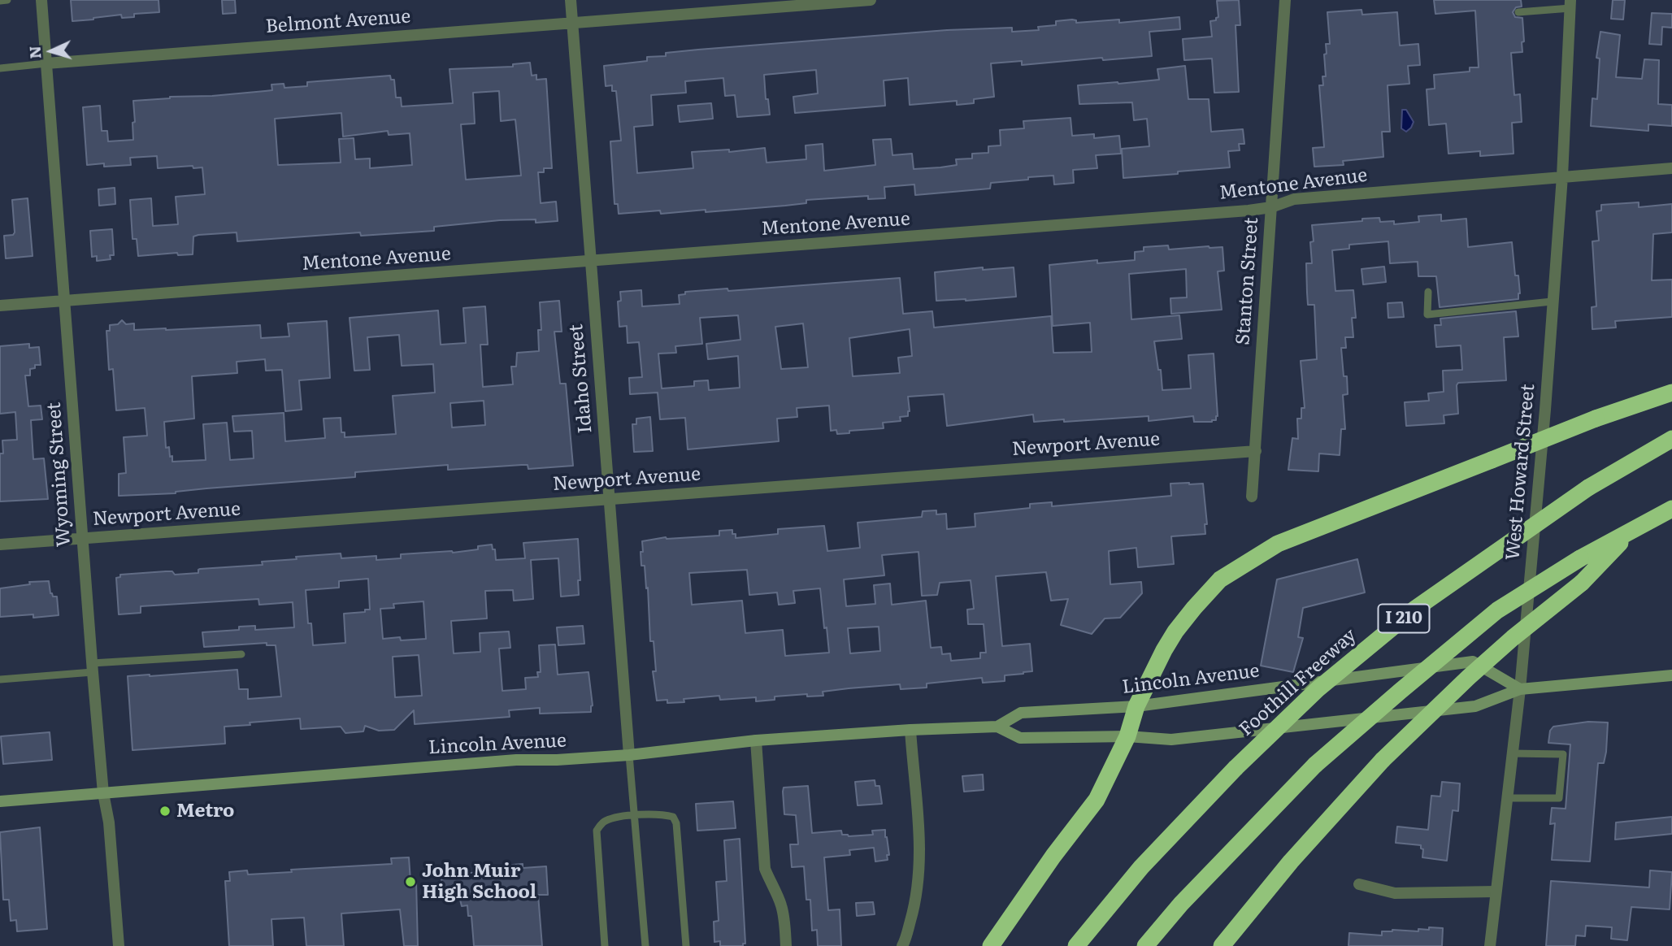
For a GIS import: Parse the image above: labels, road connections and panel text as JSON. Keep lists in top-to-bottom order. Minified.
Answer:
{"streets":{"highway":["I 210","Foothill Freeway"],"main road":["Lincoln Avenue"],"street":["Belmont Avenue","Mentone Avenue","Stanton Street","Idaho Street","Newport Avenue","West Howard Street","Wyoming Street"]},"crossings":[["Belmont Avenue","Idaho Street"],["Belmont Avenue","Wyoming Street"],["Mentone Avenue","Stanton Street"],["Mentone Avenue","Idaho Street"],["Mentone Avenue","West Howard Street"],["Mentone Avenue","Wyoming Street"],["Stanton Street","Newport Avenue"],["Idaho Street","Newport Avenue"],["Idaho Street","Lincoln Avenue"],["Newport Avenue","Wyoming Street"],["West Howard Street","Lincoln Avenue"],["Wyoming Street","Lincoln Avenue"]],"places":["Metro","John Muir High School"],"north":"left"}
